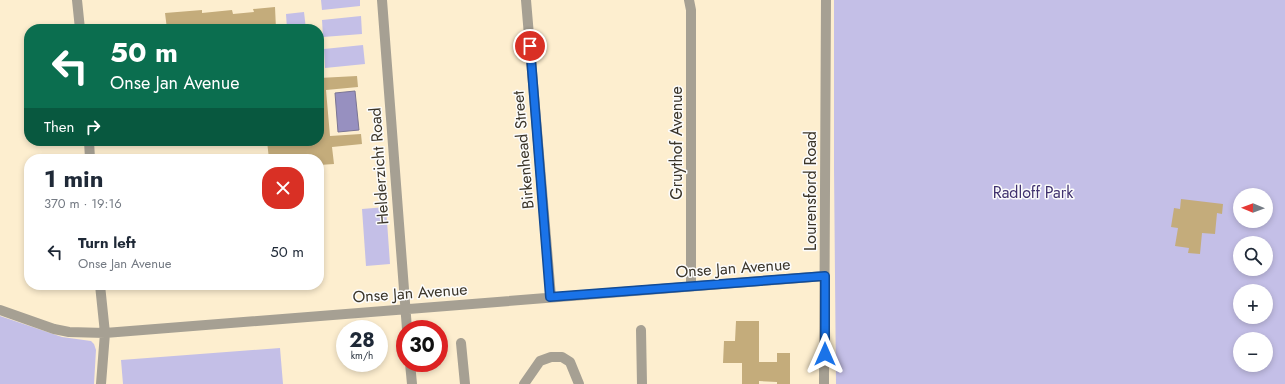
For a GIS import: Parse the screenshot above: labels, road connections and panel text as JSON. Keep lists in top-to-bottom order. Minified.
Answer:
{"streets":{"street":["Gruythof Avenue","Birkenhead Street","Helderzicht Road","Lourensford Road","Onse Jan Avenue"]},"crossings":[["Gruythof Avenue","Onse Jan Avenue"],["Birkenhead Street","Onse Jan Avenue"],["Helderzicht Road","Onse Jan Avenue"],["Lourensford Road","Onse Jan Avenue"]],"parks":["Radloff Park"],"north":"left","page":{"turn":["50 m","Onse Jan Avenue"],"then":"Then","heading":["1 min","370 m · 19:16"],"map_buttons":["+","−"],"list":[{"name":"Turn left","note":"Onse Jan Avenue","value":"50 m"}],"speed":"28 km/h","limit":"30"}}
